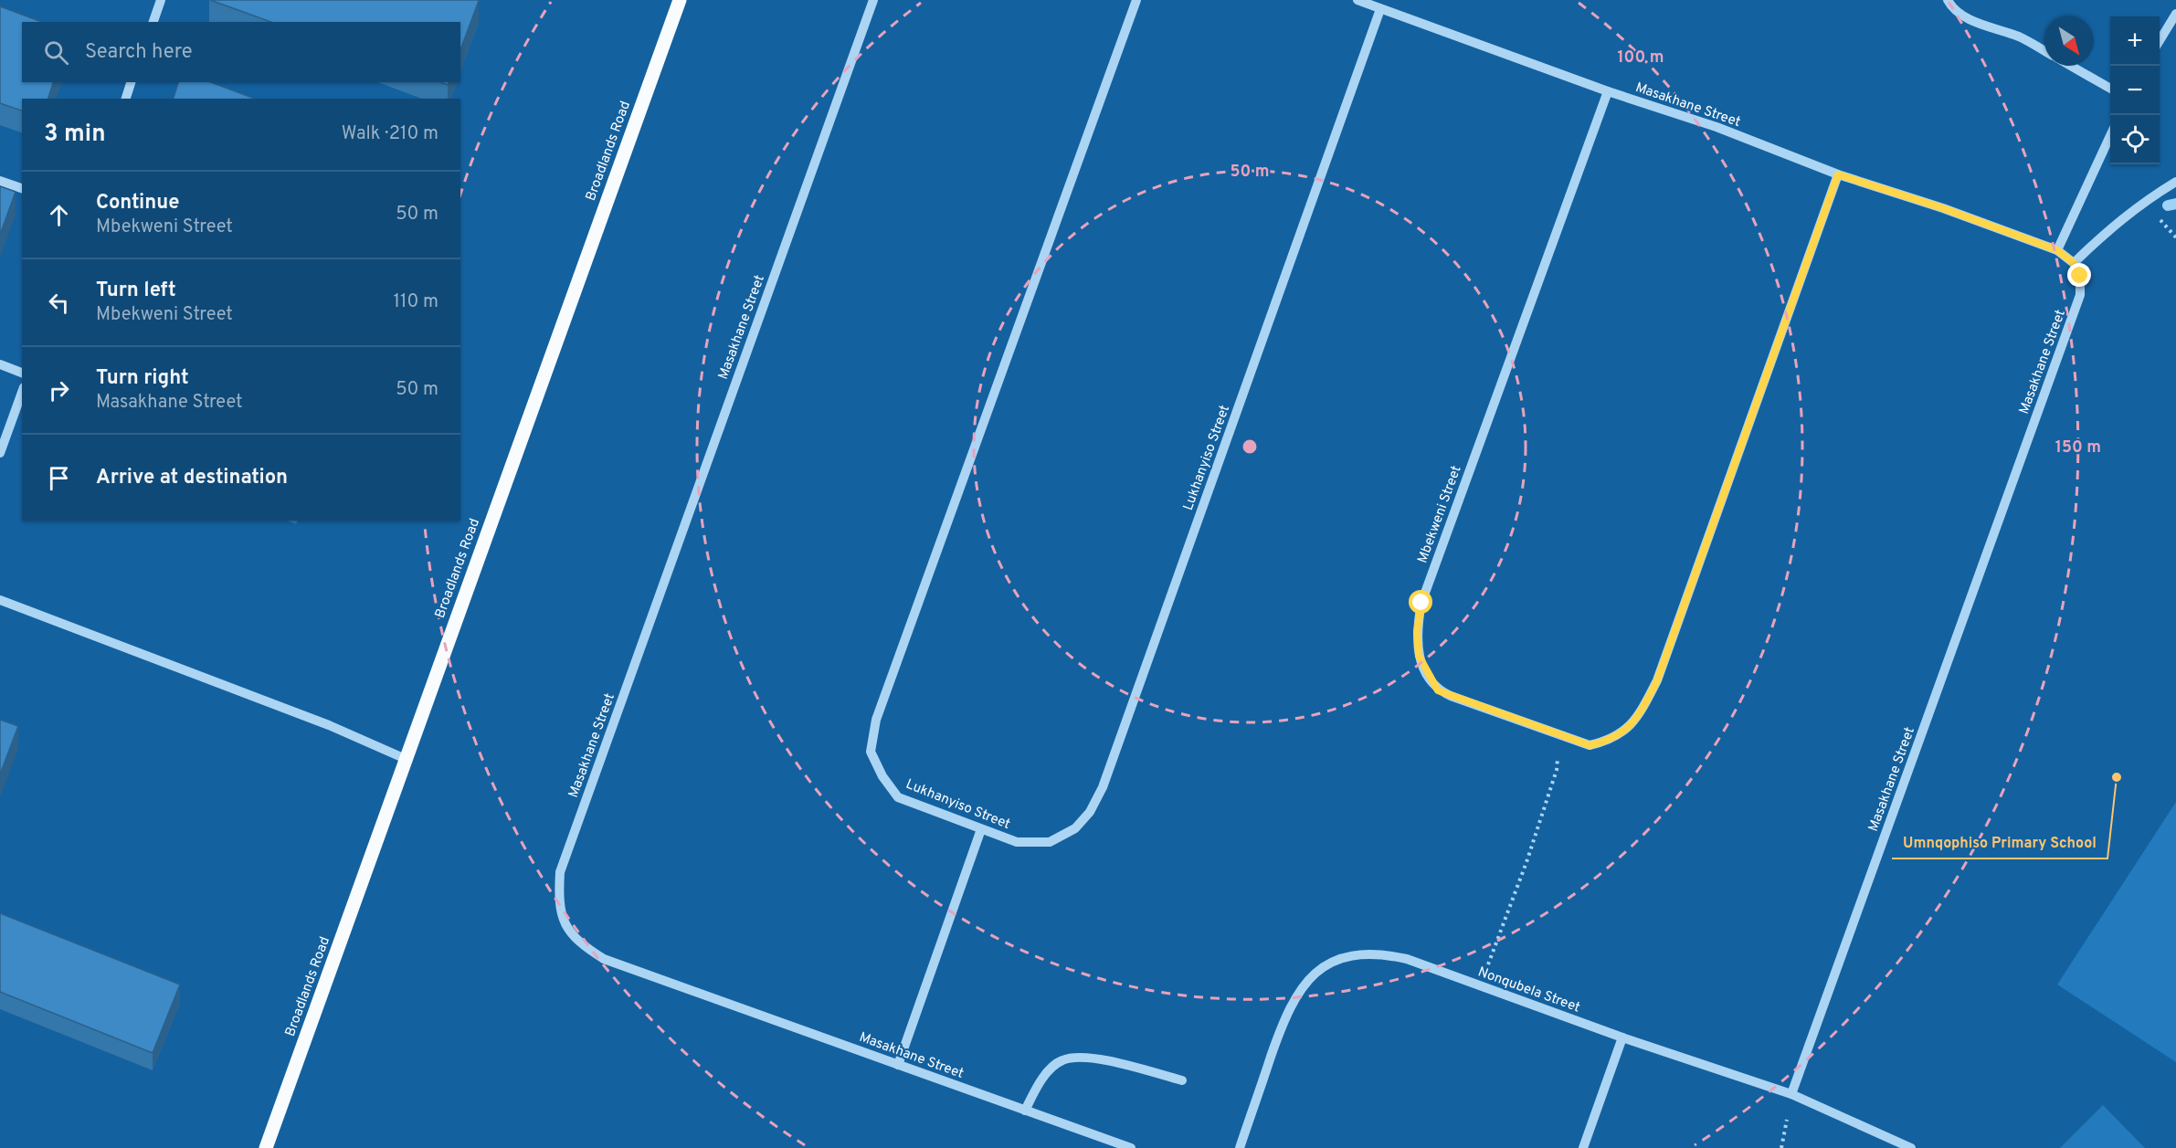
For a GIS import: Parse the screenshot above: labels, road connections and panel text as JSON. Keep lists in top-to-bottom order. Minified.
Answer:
{"streets":{"main road":["Broadlands Road"],"street":["Masakhane Street","Lukhanyiso Street","Mbekweni Street","Nonqubela Street"]},"crossings":[["Masakhane Street","Lukhanyiso Street"],["Masakhane Street","Mbekweni Street"],["Masakhane Street","Nonqubela Street"]],"places":["Umnqophiso Primary School"],"north":"bottom right","page":{"map_buttons":["+","−"],"search":"Search here","heading":["3 min","Walk · 210 m"],"list":[["Continue","Mbekweni Street","50 m"],["Turn left","Mbekweni Street","110 m"],["Turn right","Masakhane Street","50 m"],"Arrive at destination"]},"rings":["100 m","50 m","150 m"]}
